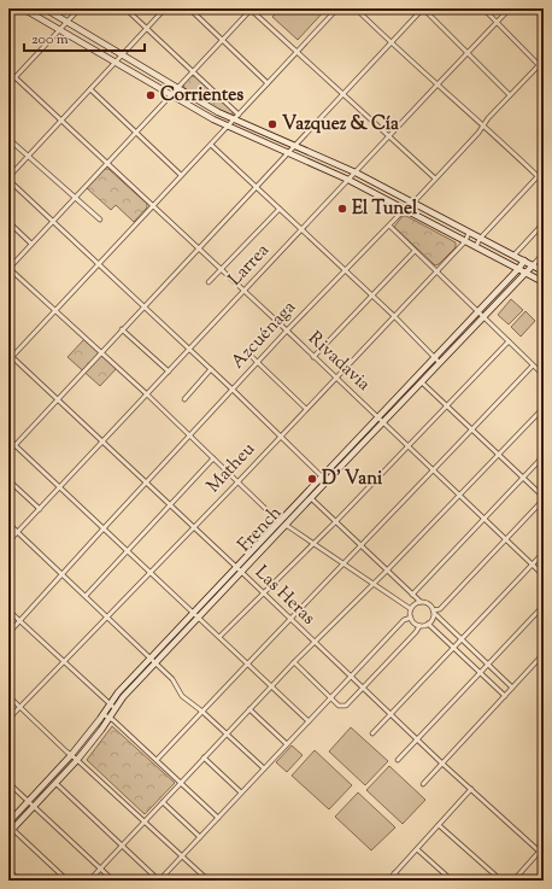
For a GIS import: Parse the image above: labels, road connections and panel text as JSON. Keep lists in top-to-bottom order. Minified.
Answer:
{"streets":{"main road":["French"],"street":["Larrea","Azcuénaga","Rivadavia","Matheu","Las Heras"]},"crossings":[["Larrea","Rivadavia"],["Larrea","Las Heras"],["Azcuénaga","Rivadavia"],["Azcuénaga","Las Heras"],["Rivadavia","Matheu"],["Rivadavia","French"],["Matheu","Las Heras"],["French","Las Heras"]],"places":["Corrientes","Vazquez & Cía","El Tunel","D' Vani"],"scale_bar":"200 m"}
